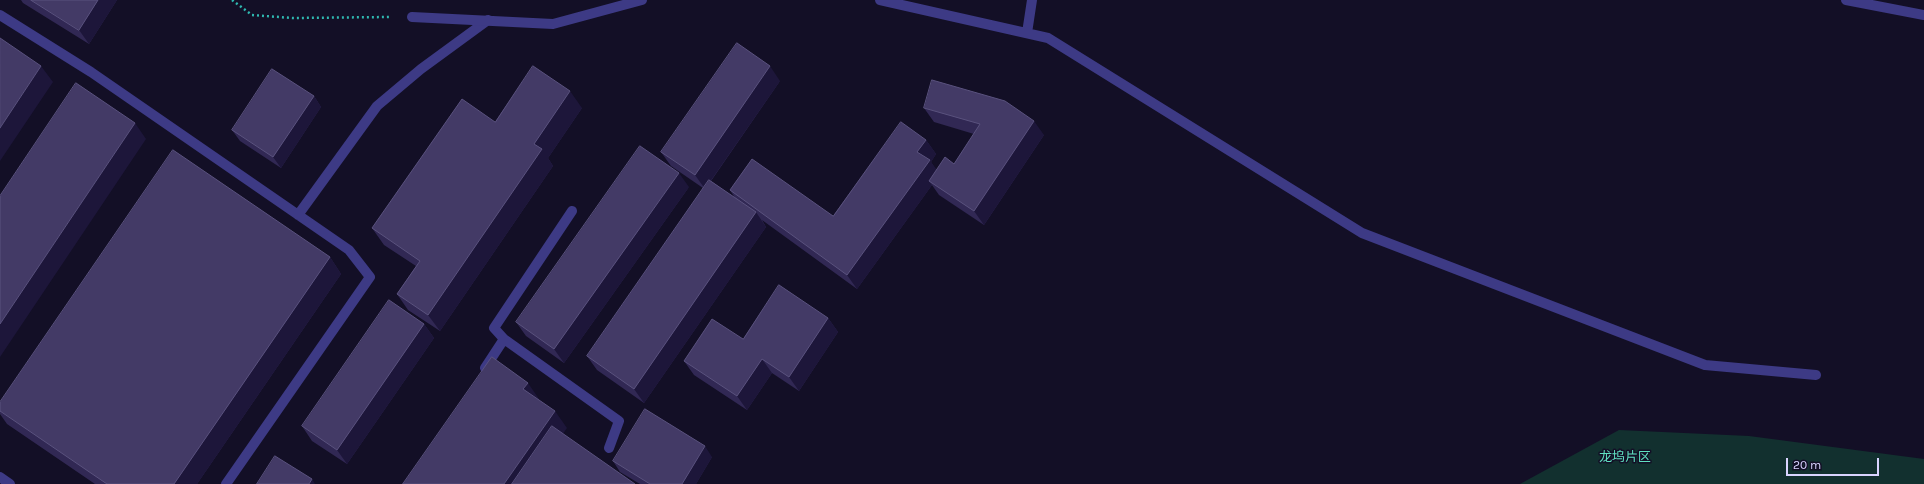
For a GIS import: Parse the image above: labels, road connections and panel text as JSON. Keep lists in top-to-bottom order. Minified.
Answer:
{"parks":["龙坞片区"],"scale_bar":"20 m"}
